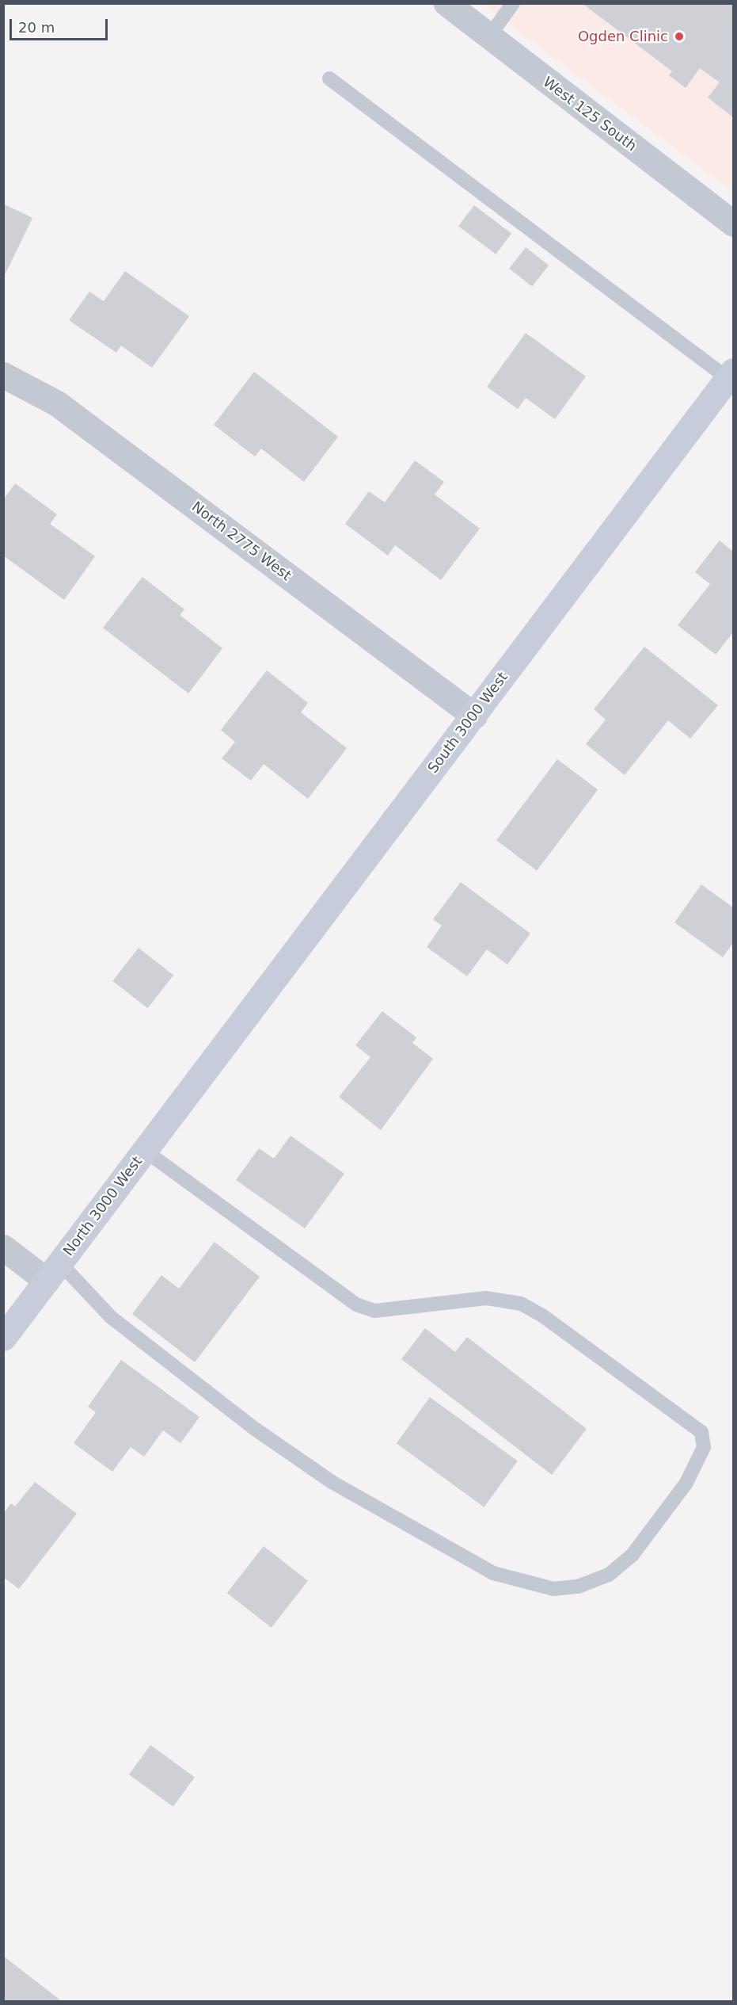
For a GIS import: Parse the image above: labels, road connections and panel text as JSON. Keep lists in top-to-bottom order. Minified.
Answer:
{"streets":{"main road":["South 3000 West","North 3000 West"],"street":["West 125 South","North 2775 West"]},"crossings":[["North 2775 West","South 3000 West"],["South 3000 West","North 3000 West"]],"places":["Ogden Clinic"],"scale_bar":"20 m"}
